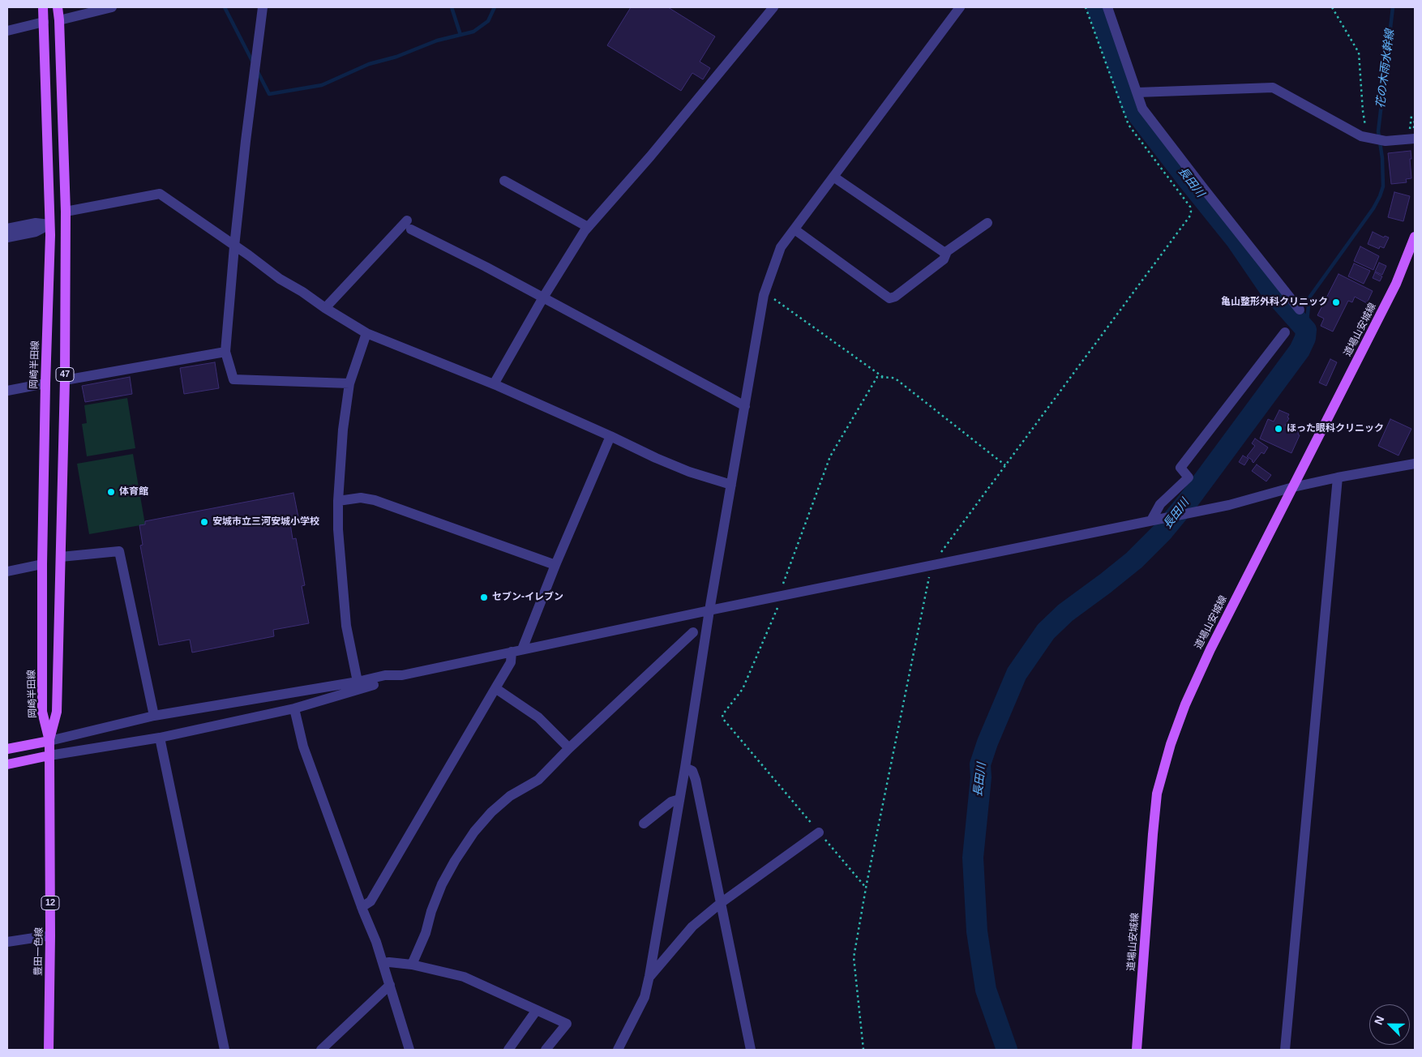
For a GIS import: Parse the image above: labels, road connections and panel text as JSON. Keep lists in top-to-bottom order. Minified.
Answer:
{"streets":{"main road":["道場山安城線","岡崎半田線","47","12","豊田一色線"]},"crossings":[["岡崎半田線","47"],["岡崎半田線","豊田一色線"],["47","豊田一色線"]],"water":["花の木雨水幹線","長田川"],"places":["亀山整形外科クリニック","ほった眼科クリニック","体育館","安城市立三河安城小学校","セブン-イレブン"],"north":"top left"}
